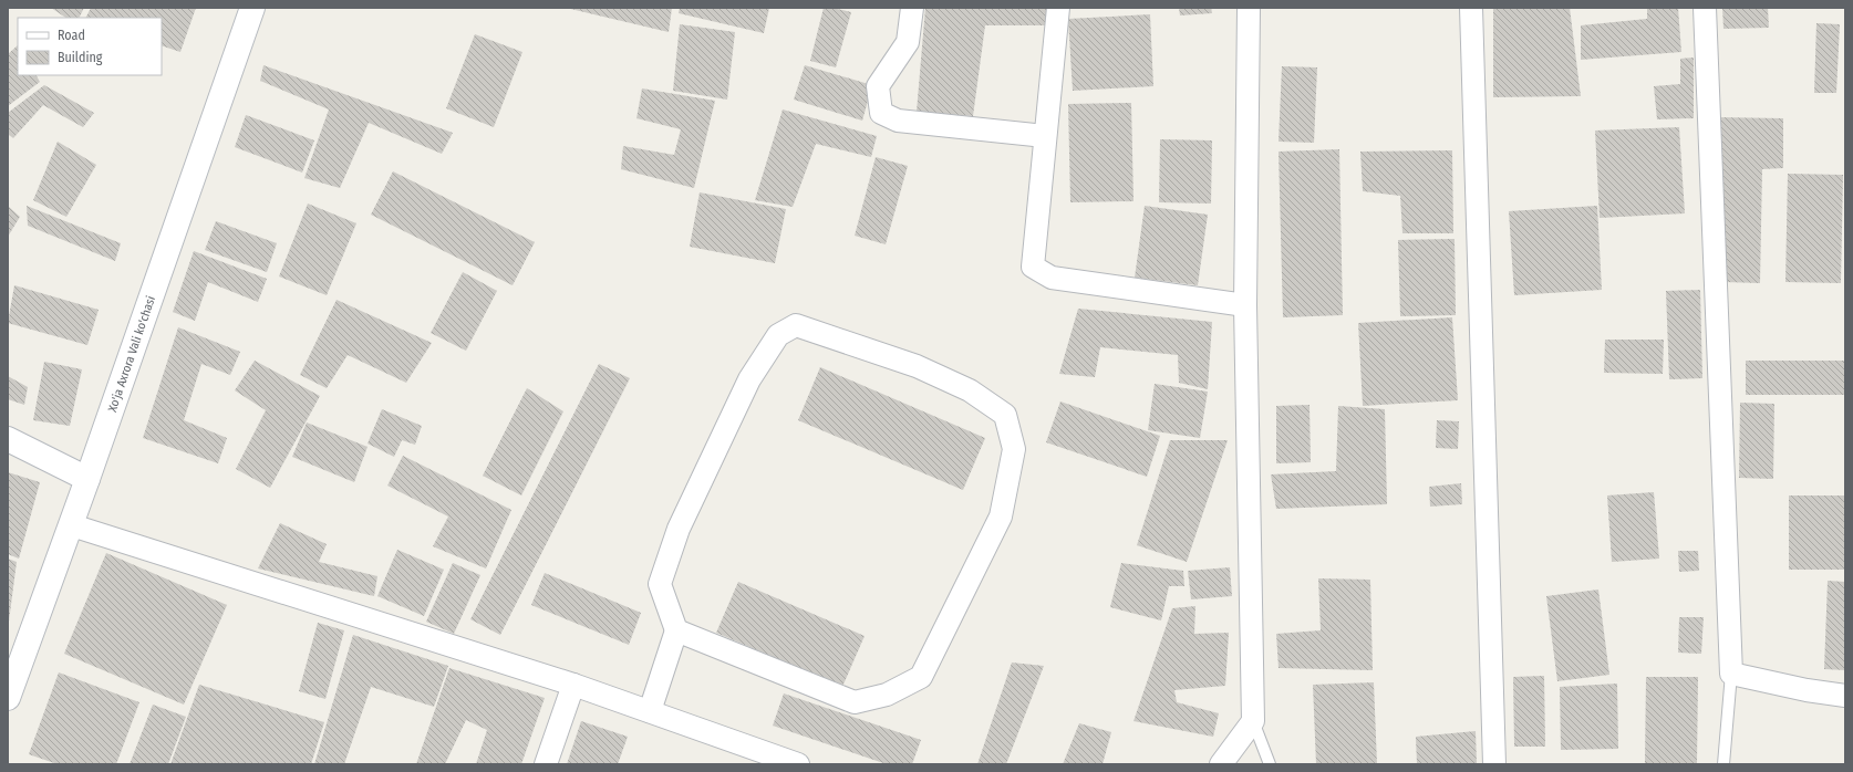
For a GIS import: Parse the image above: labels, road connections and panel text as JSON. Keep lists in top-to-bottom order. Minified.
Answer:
{"streets":{"street":["Xo'ja Axrora Vali ko'chasi"]},"legend":["Road","Building"]}
